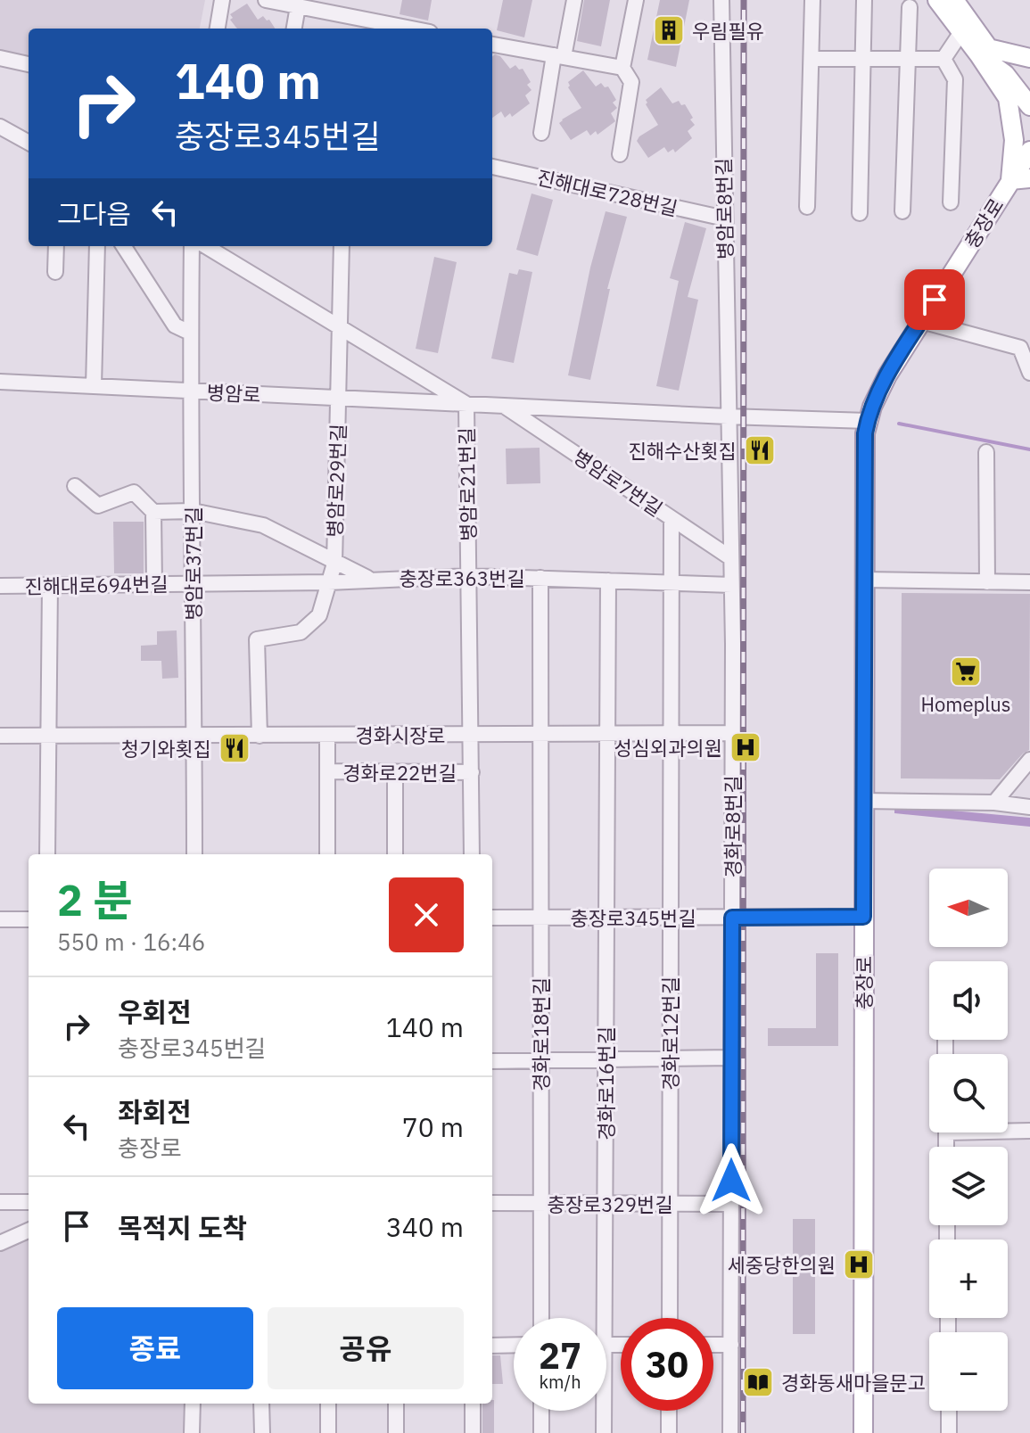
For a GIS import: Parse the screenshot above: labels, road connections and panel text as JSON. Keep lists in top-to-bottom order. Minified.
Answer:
{"streets":{"main road":["충장로"],"street":["진해대로728번길","병암로8번길","병암로","병암로29번길","병암로7번길","병암로21번길","병암로37번길","충장로363번길","진해대로694번길","경화시장로","경화로22번길","경화로8번길","충장로345번길","경화로12번길","경화로18번길","경화로16번길","충장로329번길"]},"crossings":[["진해대로728번길","병암로8번길"],["병암로8번길","병암로"],["충장로","병암로"],["충장로","충장로345번길"],["병암로","병암로29번길"],["병암로","병암로7번길"],["병암로","병암로21번길"],["병암로","병암로37번길"],["병암로21번길","충장로363번길"],["병암로21번길","경화시장로"],["병암로21번길","경화로22번길"],["병암로37번길","충장로363번길"],["병암로37번길","진해대로694번길"],["병암로37번길","경화시장로"],["충장로363번길","진해대로694번길"],["경화시장로","경화로22번길"],["경화시장로","경화로8번길"],["경화시장로","경화로12번길"],["경화시장로","경화로18번길"],["경화시장로","경화로16번길"],["경화로8번길","충장로345번길"],["경화로8번길","충장로329번길"],["충장로345번길","경화로12번길"],["충장로345번길","경화로18번길"],["충장로345번길","경화로16번길"],["경화로12번길","충장로329번길"],["경화로18번길","충장로329번길"],["경화로16번길","충장로329번길"]],"places":{"building":["우림필유"],"restaurant":["진해수산횟집","청기와횟집"],"supermarket":["Homeplus"],"hospital":["성심외과의원","세중당한의원"],"library":["경화동새마을문고"]},"north":"left","page":{"turn":["140 m","충장로345번길"],"then":"그다음","heading":["2 분","550 m · 16:46"],"map_buttons":["+","−"],"list":[{"name":"우회전","note":"충장로345번길","value":"140 m"},{"name":"좌회전","note":"충장로","value":"70 m"},{"name":"목적지 도착","value":"340 m"}],"buttons":["종료","공유"],"speed":"27 km/h","limit":"30"}}
